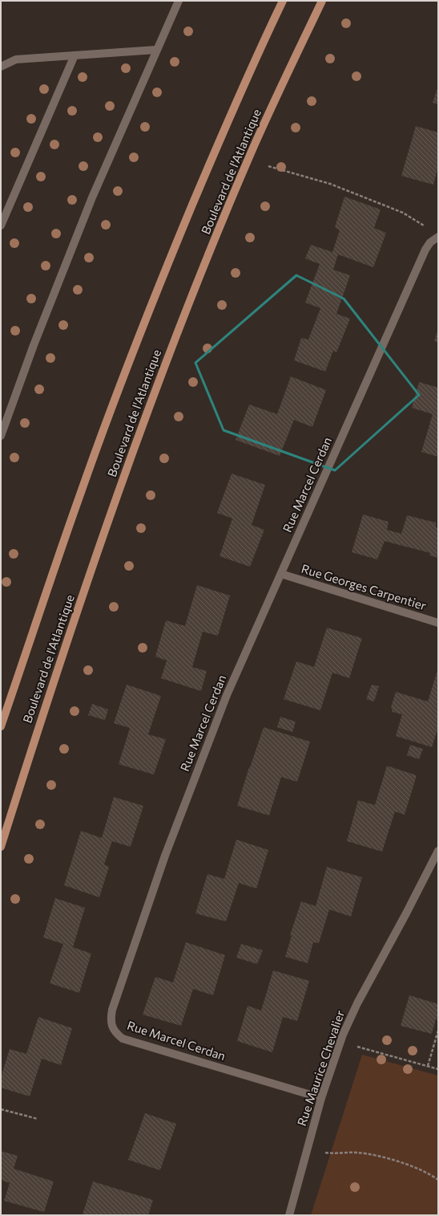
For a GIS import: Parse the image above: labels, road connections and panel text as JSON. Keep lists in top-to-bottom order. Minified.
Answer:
{"streets":{"main road":["Boulevard de l'Atlantique"],"street":["Rue Marcel Cerdan","Rue Georges Carpentier","Rue Maurice Chevalier"]},"crossings":[["Rue Marcel Cerdan","Rue Georges Carpentier"],["Rue Marcel Cerdan","Rue Maurice Chevalier"]]}
